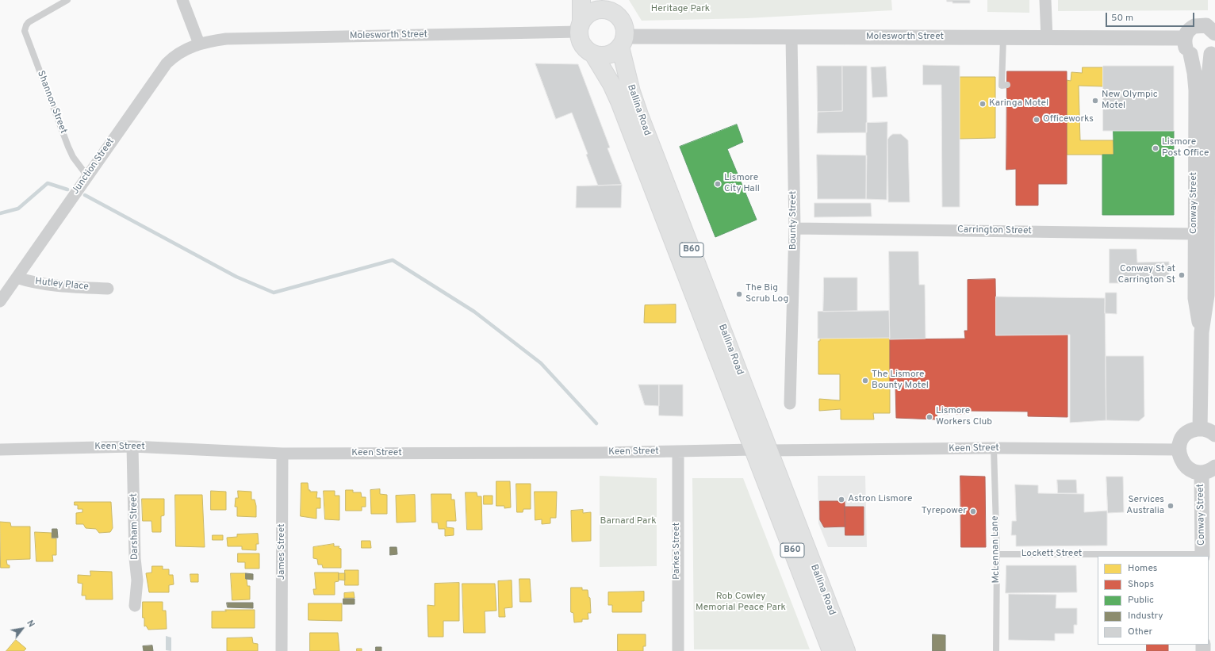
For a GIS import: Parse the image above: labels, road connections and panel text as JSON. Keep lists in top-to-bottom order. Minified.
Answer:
{"streets":{"main road":["Ballina Road","B60"],"street":["Molesworth Street","Junction Street","Conway Street","Bounty Street","Carrington Street","Hutley Place","Keen Street","Darsham Street","Parkes Street","James Street"],"lane":["Shannon Street","McLennan Lane","Lockett Street"]},"crossings":[["Molesworth Street","Ballina Road"],["Molesworth Street","Junction Street"],["Molesworth Street","Conway Street"],["Molesworth Street","Bounty Street"],["Molesworth Street","B60"],["Shannon Street","Junction Street"],["Ballina Road","B60"],["Ballina Road","Keen Street"],["Junction Street","Hutley Place"],["Conway Street","Carrington Street"],["Conway Street","Lockett Street"],["Bounty Street","Carrington Street"],["Keen Street","Darsham Street"],["Keen Street","McLennan Lane"],["Keen Street","Parkes Street"],["Keen Street","James Street"],["McLennan Lane","Lockett Street"]],"parks":["Heritage Park","Barnard Park","Rob Cowley Memorial Peace Park"],"places":["New Olympic Motel","Karinga Motel","Officeworks","Lismore Post Office","Lismore City Hall","Conway St at Carrington St","The Big Scrub Log","The Lismore Bounty Motel","Lismore Workers Club","Astron Lismore","Services Australia","Tyrepower"],"legend":["Homes","Shops","Public","Industry","Other"],"scale_bar":"50 m","north":"top right"}
